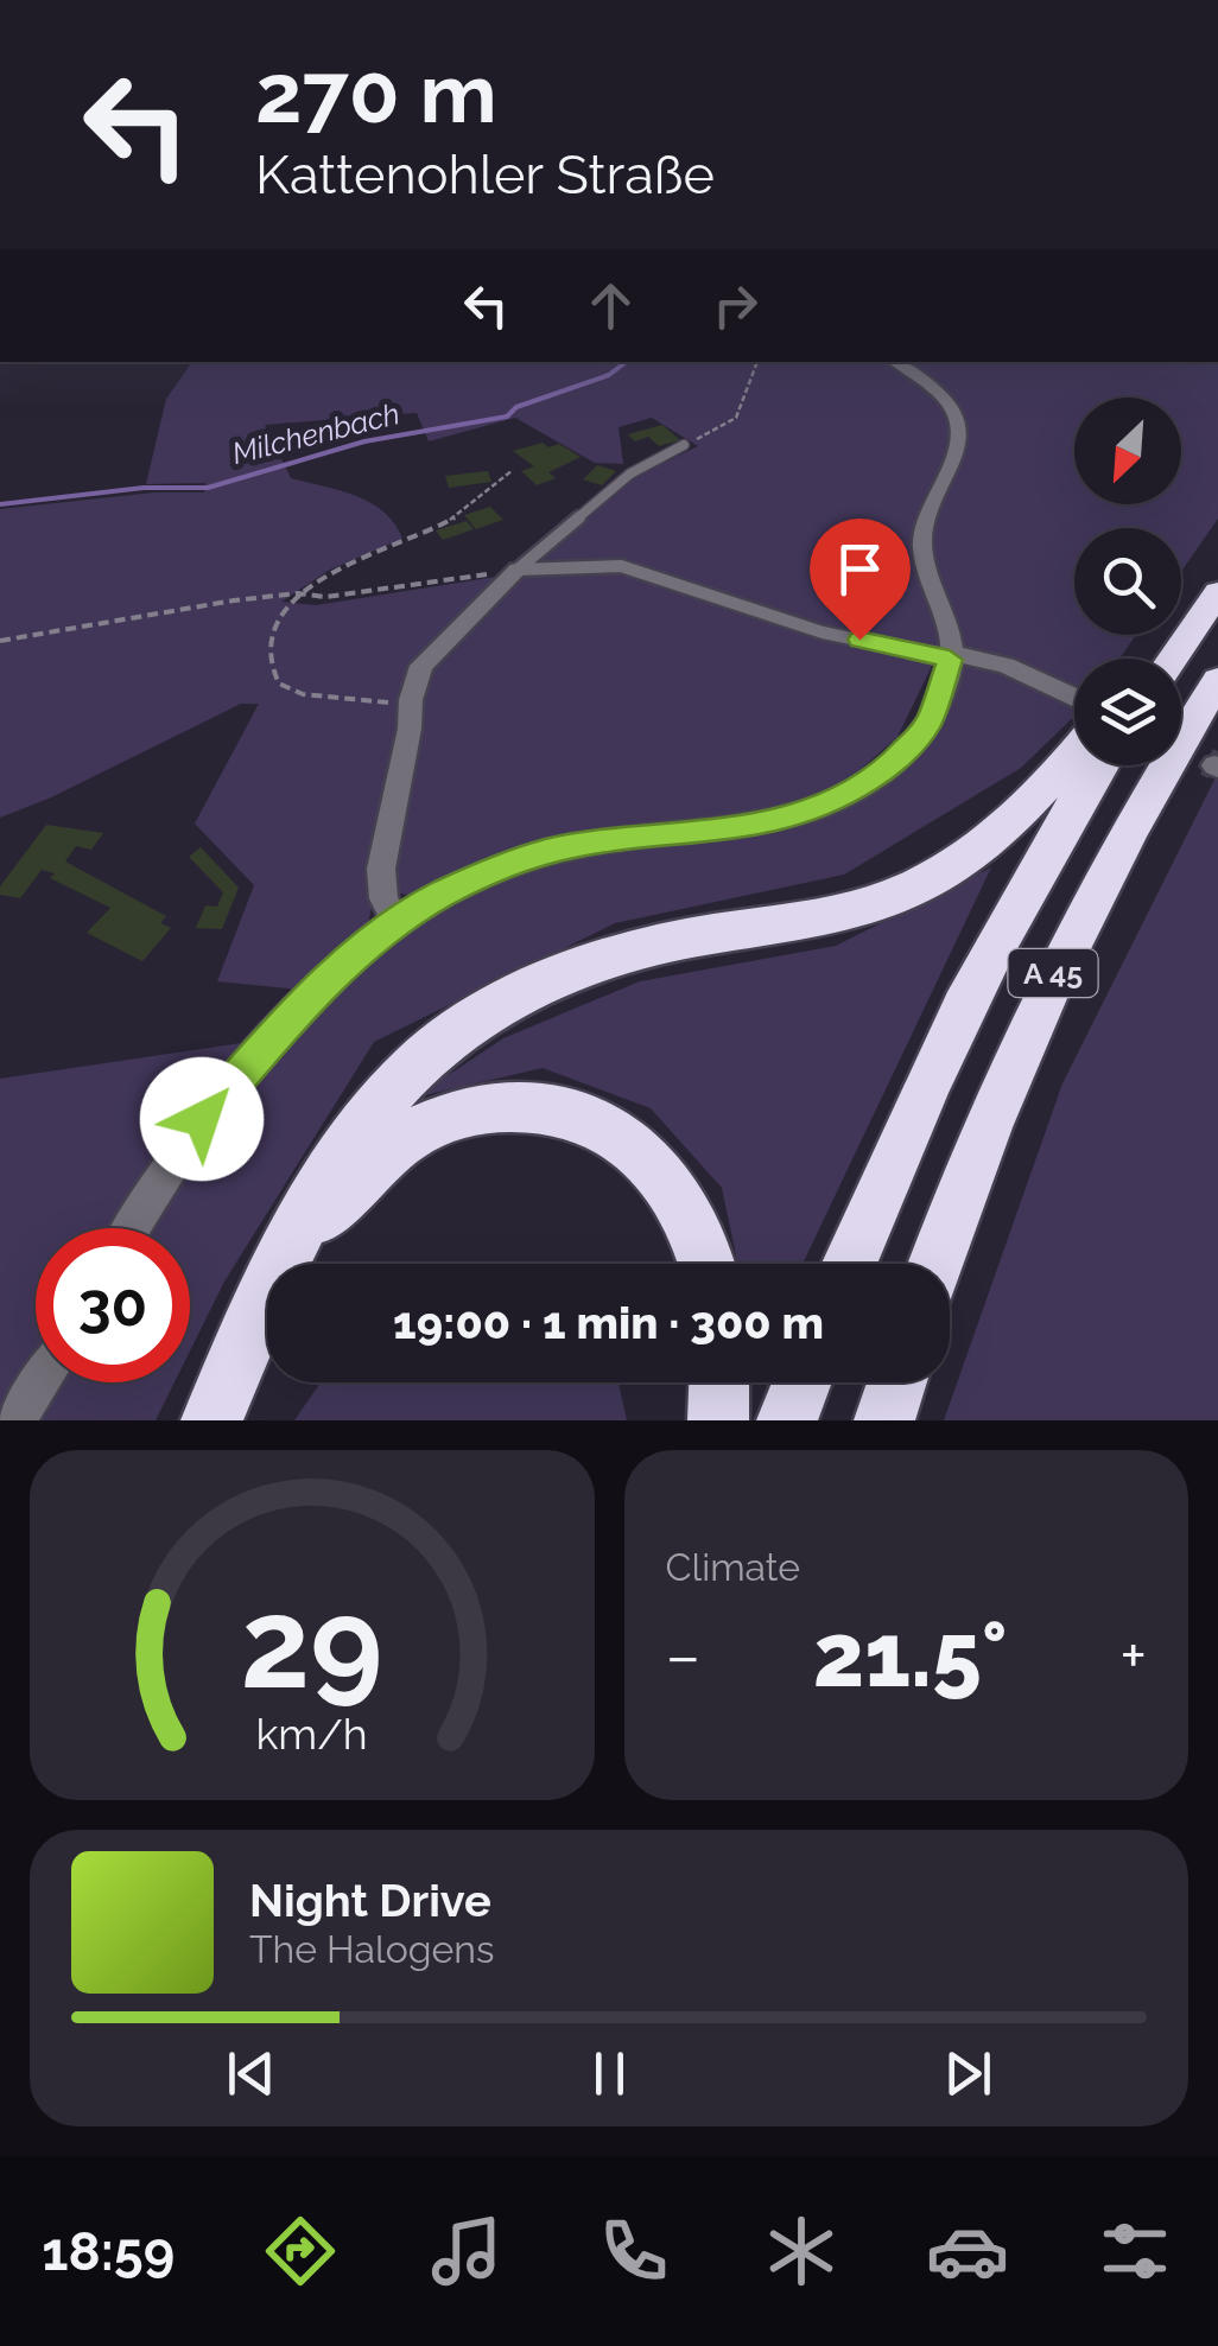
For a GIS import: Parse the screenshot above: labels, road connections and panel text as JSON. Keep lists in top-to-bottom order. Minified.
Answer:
{"streets":{"highway":["A 45"]},"water":["Milchenbach"],"north":"bottom left","page":{"turn":["270 m","Kattenohler Straße"],"limit":"30","trip":"19:00 · 1 min · 300 m","tile":"Climate","heat":["−","21.5°","+"],"song":["Night Drive","The Halogens"],"tabs":"18:59","gauge":["29","km/h"]}}
